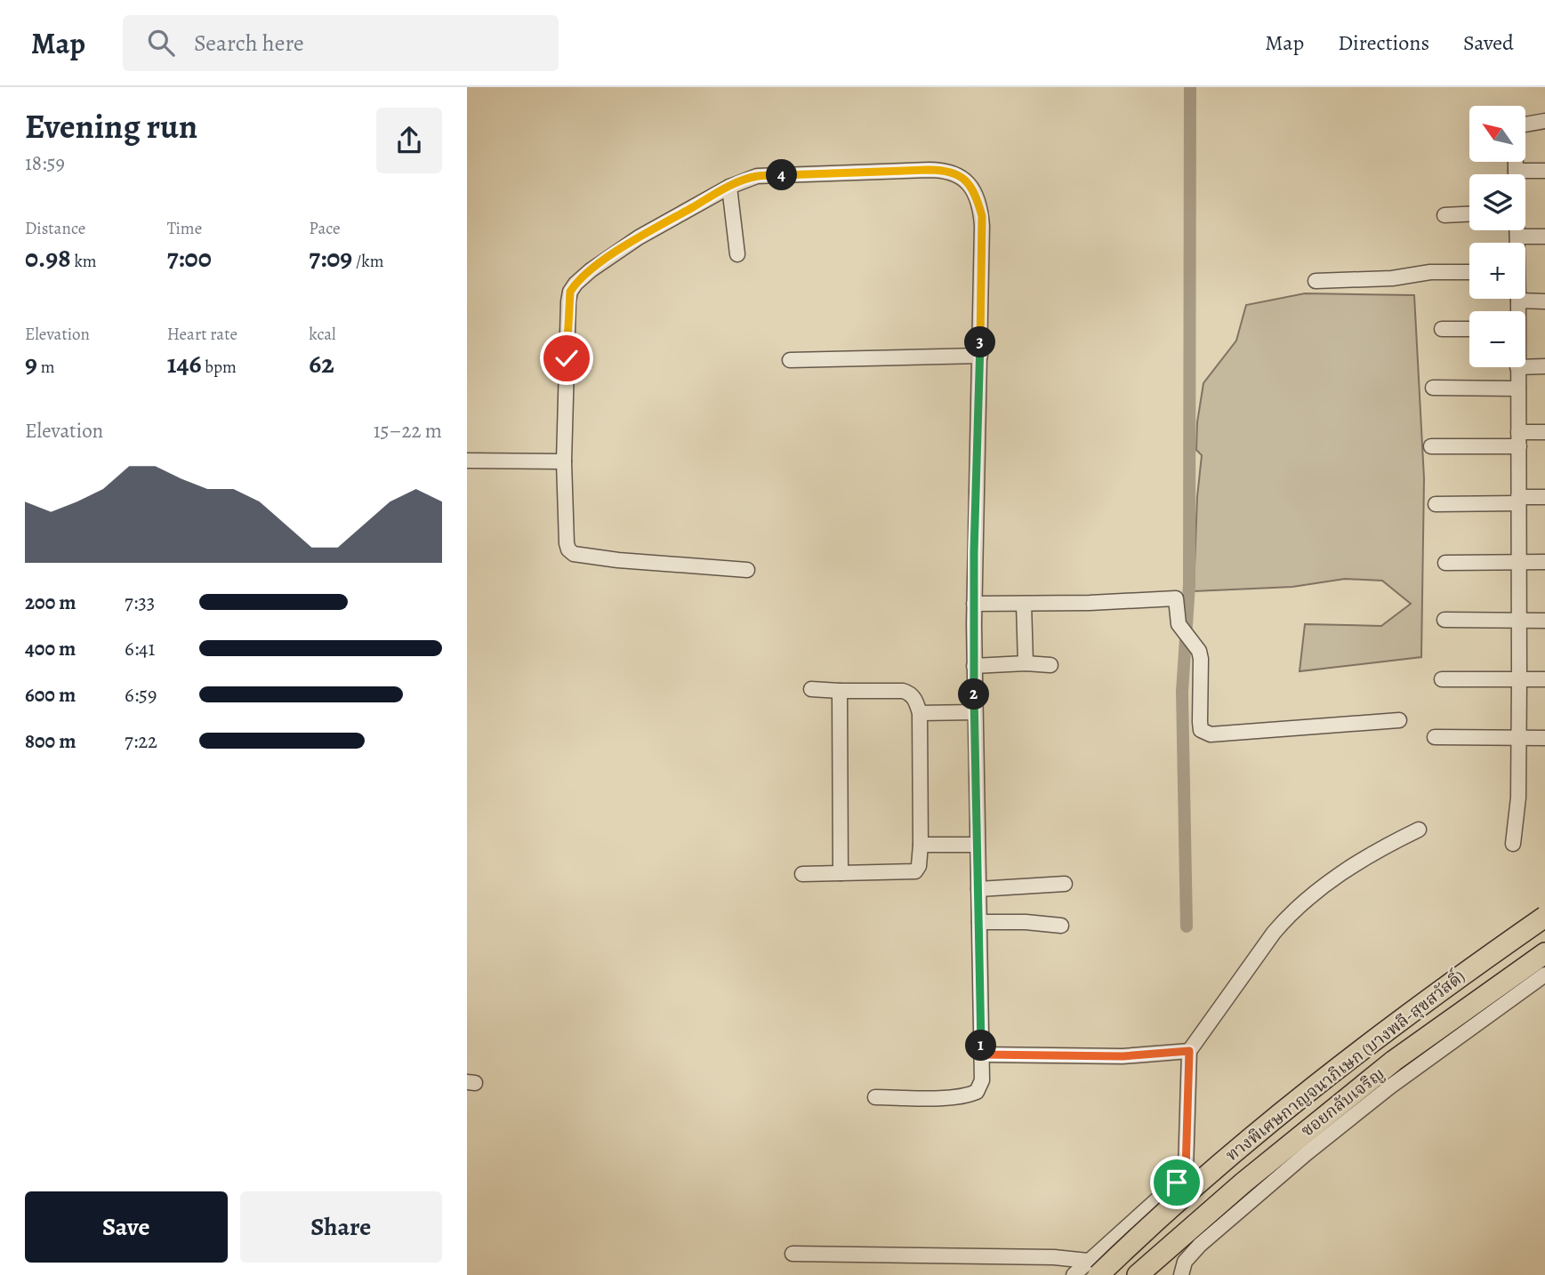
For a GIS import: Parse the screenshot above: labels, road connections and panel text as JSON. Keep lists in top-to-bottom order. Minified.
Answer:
{"streets":{"highway":["ทางพิเศษกาญจนาภิเษก (บางพลี-สุขสวัสดิ์)"],"street":["ซอยกลับเจริญ"]},"north":"top left","page":{"header":"Map","search":"Search here","nav":["Map","Directions","Saved"],"heading":["Evening run","18:59"],"map_buttons":["+","−"],"pins":["4","3","2","1"],"stats":[["Distance","0.98 km"],["Time","7:00"],["Pace","7:09 /km"],["Elevation","9 m"],["Heart rate","146 bpm"],["kcal","62"]],"chart":["Elevation","15–22 m"],"list":[{"name":"200 m","note":"7:33"},{"name":"400 m","note":"6:41"},{"name":"600 m","note":"6:59"},{"name":"800 m","note":"7:22"}],"buttons":["Save","Share"]}}
